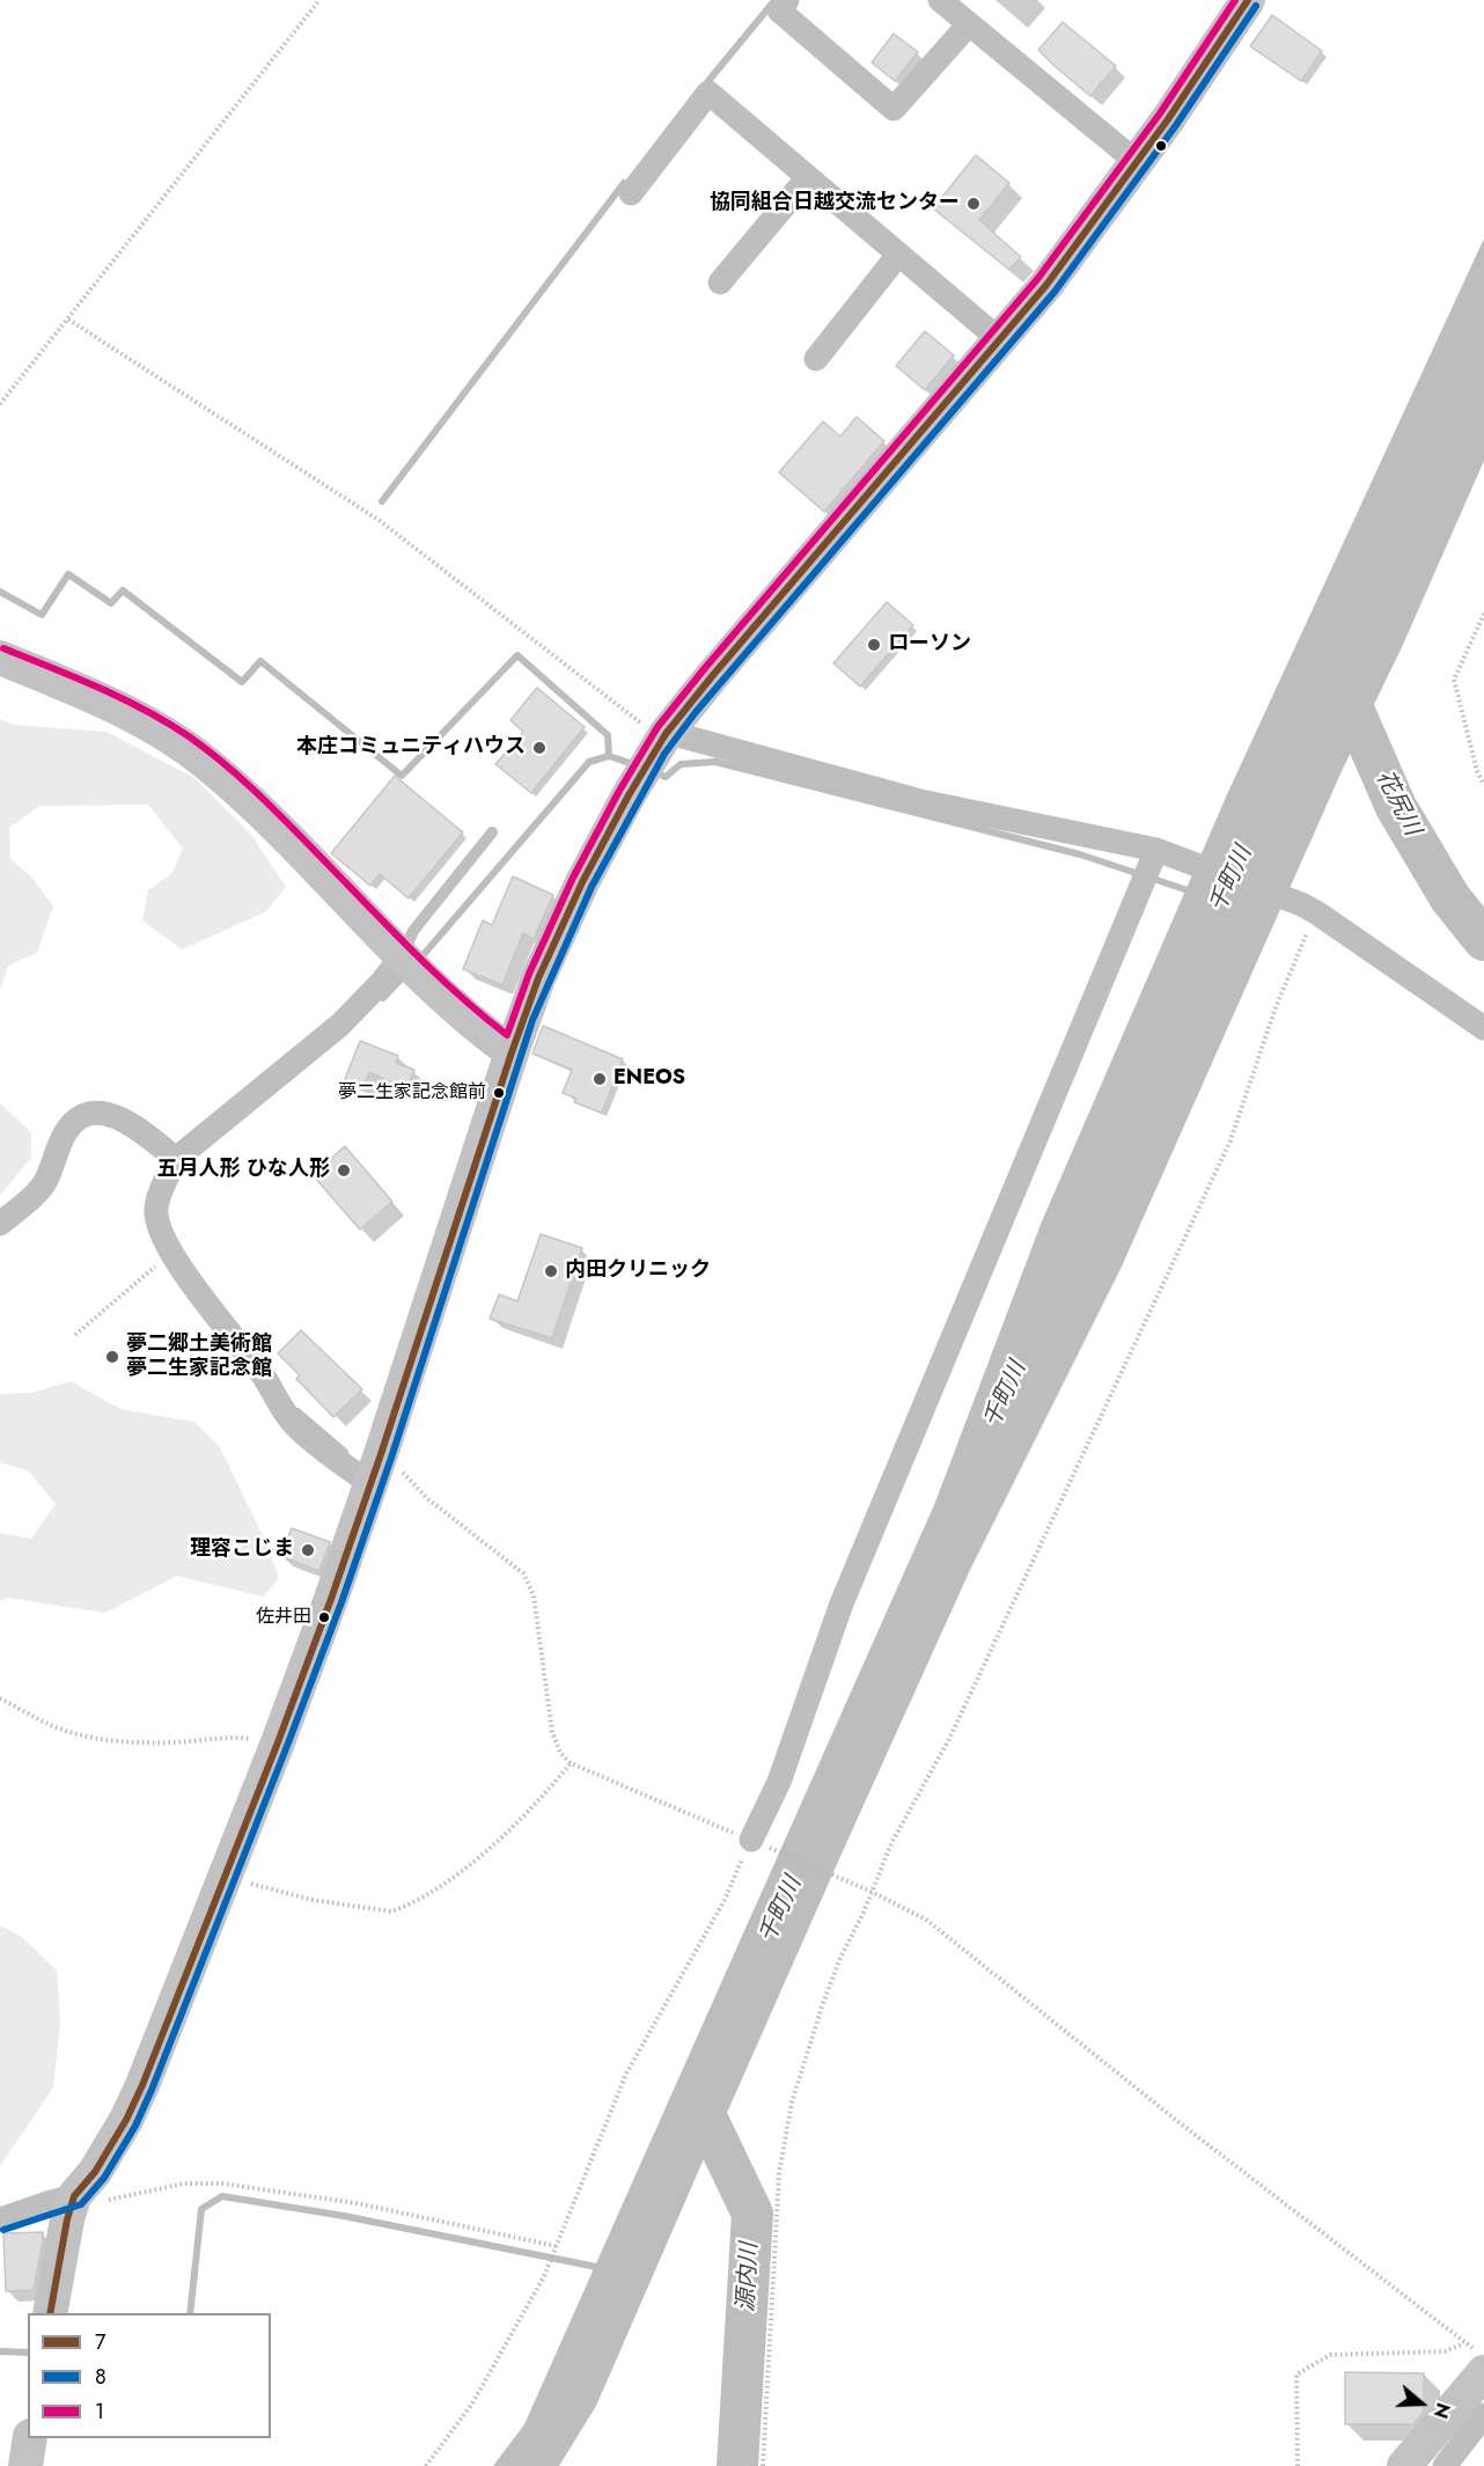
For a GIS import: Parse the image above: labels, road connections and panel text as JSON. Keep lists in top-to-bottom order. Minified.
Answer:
{"water":["花尻川","千町川","源内川"],"places":["協同組合日越交流センター","ローソン","本庄コミュニティハウス","ENEOS","夢二生家記念館前","五月人形 ひな人形","内田クリニック","夢二郷土美術館 夢二生家記念館","理容こじま","佐井田"],"lines":["transit line 7","transit line 1","transit line 8"],"legend":["7","8","1"],"north":"right"}
